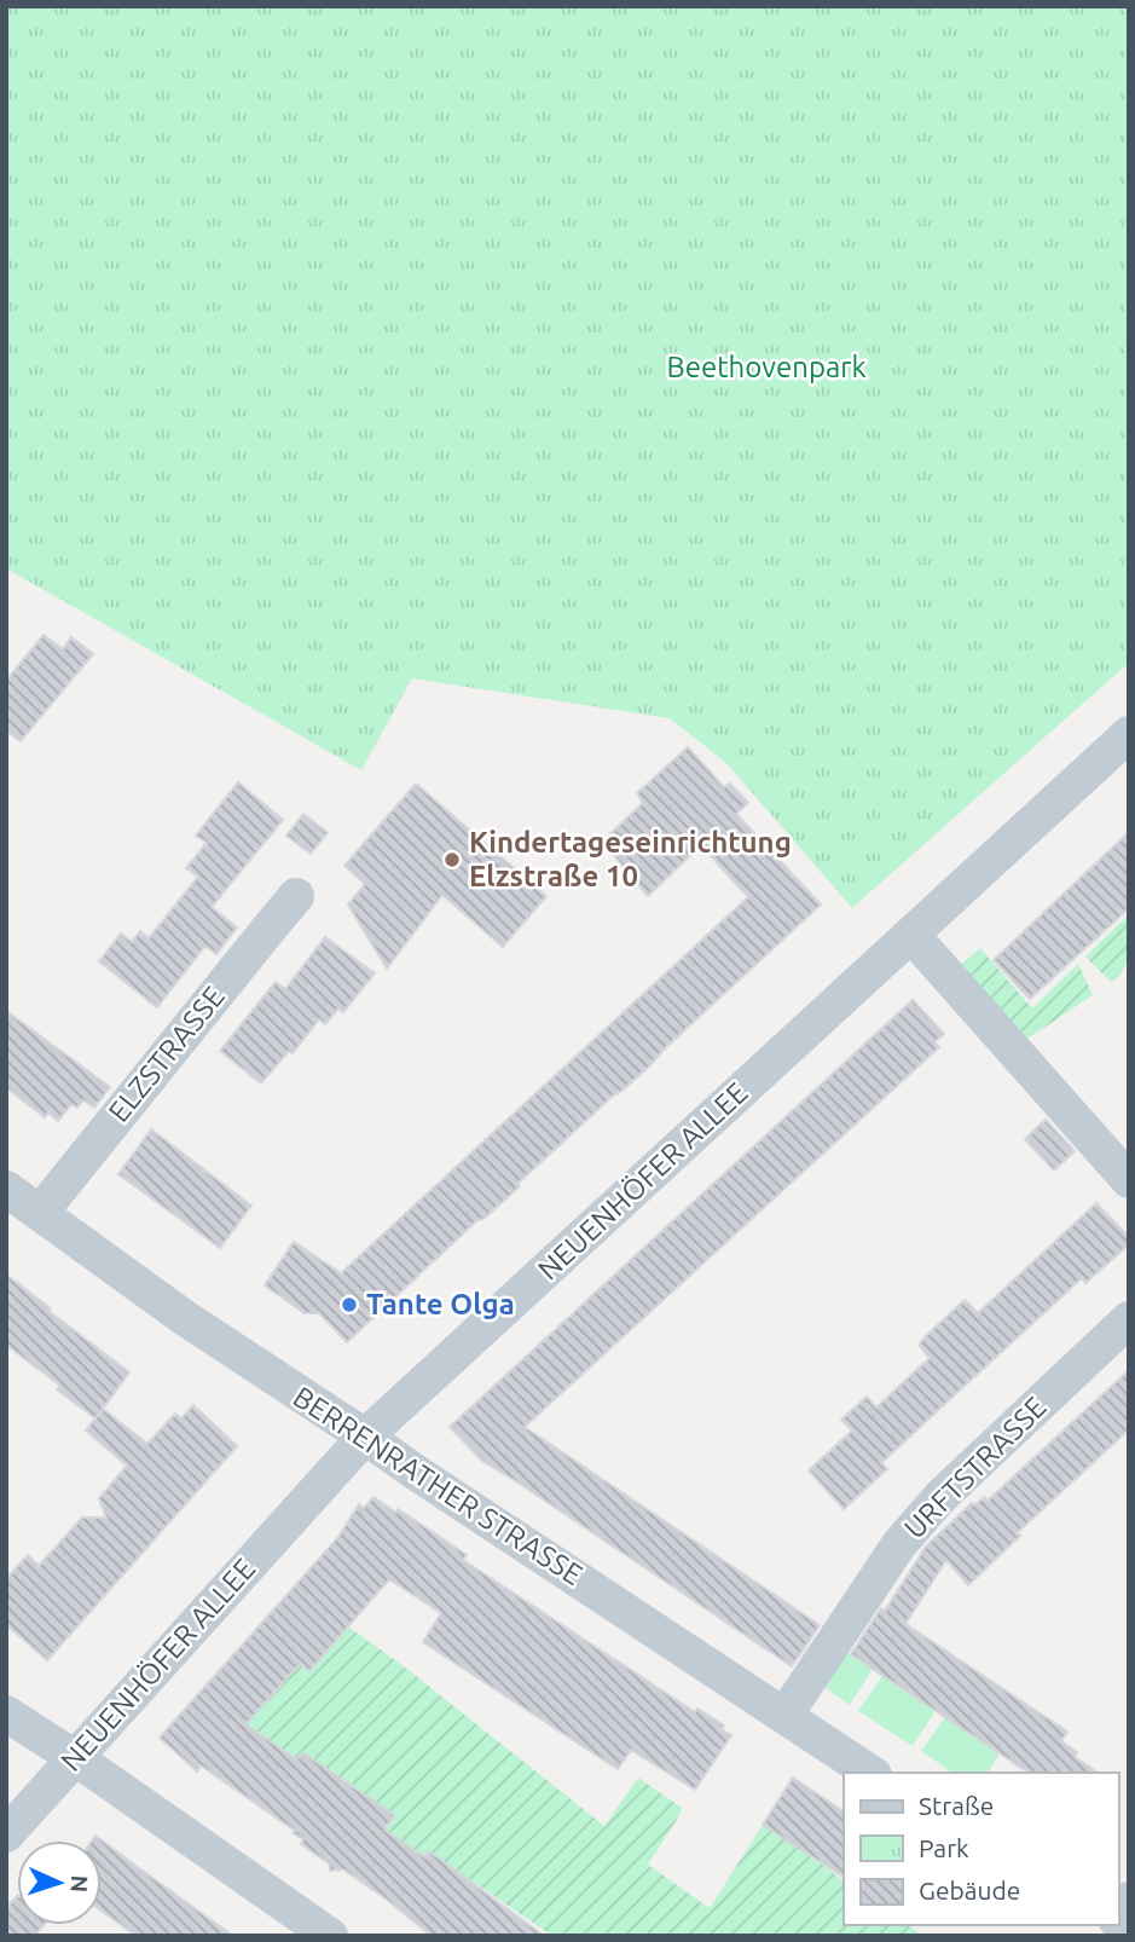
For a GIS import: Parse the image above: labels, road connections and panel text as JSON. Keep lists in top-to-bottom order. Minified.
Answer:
{"streets":{"street":["ELZSTRASSE","NEUENHÖFER ALLEE","URFTSTRASSE","BERRENRATHER STRASSE"]},"crossings":[["ELZSTRASSE","BERRENRATHER STRASSE"],["NEUENHÖFER ALLEE","BERRENRATHER STRASSE"],["URFTSTRASSE","BERRENRATHER STRASSE"]],"parks":["Beethovenpark"],"places":["Kindertageseinrichtung Elzstraße 10","Tante Olga"],"legend":["Straße","Park","Gebäude"],"north":"right"}
